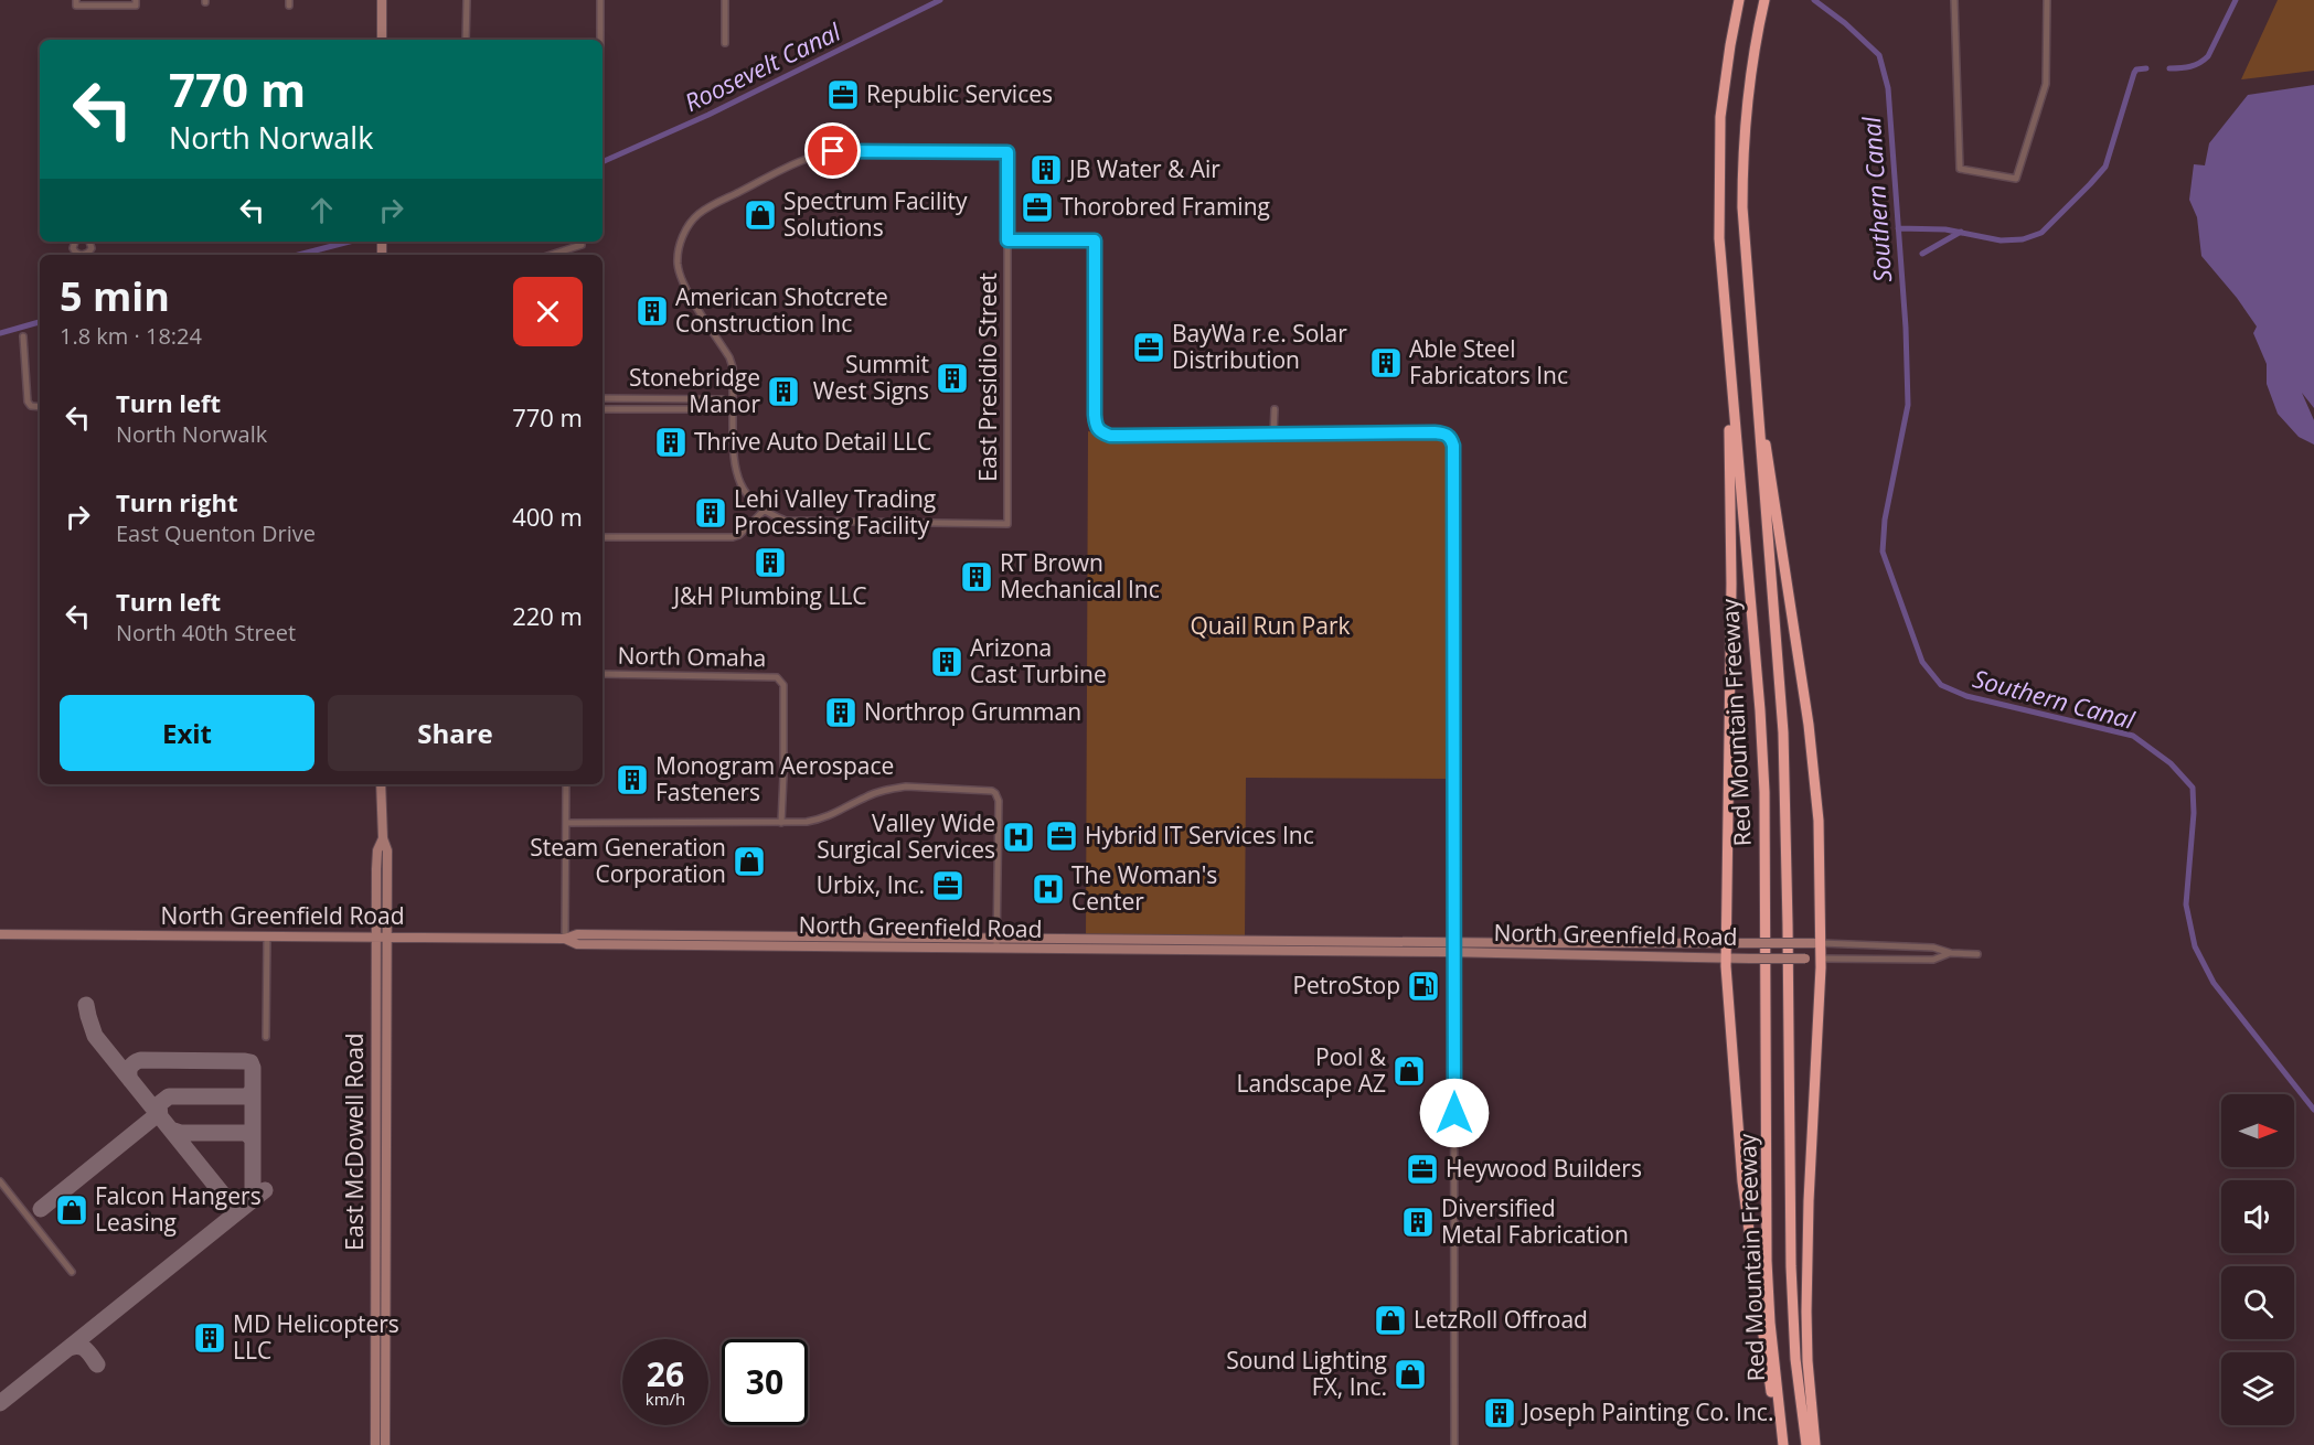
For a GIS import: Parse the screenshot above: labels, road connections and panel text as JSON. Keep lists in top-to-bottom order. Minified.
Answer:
{"streets":{"highway":["Red Mountain Freeway"],"main road":["North Greenfield Road","East McDowell Road"],"street":["East Presidio Street","North Omaha"]},"crossings":[["North Greenfield Road","East McDowell Road"]],"water":["Roosevelt Canal","Southern Canal"],"parks":["Quail Run Park"],"places":{"office":["Republic Services","Thorobred Framing","BayWa r.e. Solar Distribution","Hybrid IT Services Inc","Urbix, Inc.","Heywood Builders"],"building":["JB Water & Air","American Shotcrete Construction Inc","Able Steel Fabricators Inc","Summit West Signs","Stonebridge Manor","Thrive Auto Detail LLC","Lehi Valley Trading Processing Facility","J&H Plumbing LLC","RT Brown Mechanical Inc","Arizona Cast Turbine","Northrop Grumman","Monogram Aerospace Fasteners","Diversified Metal Fabrication","MD Helicopters LLC","Joseph Painting Co. Inc."],"shop":["Spectrum Facility Solutions","Steam Generation Corporation","Pool & Landscape AZ","Falcon Hangers Leasing","LetzRoll Offroad","Sound Lighting FX, Inc."],"hospital":["Valley Wide Surgical Services","The Woman's Center"],"fuel station":["PetroStop"]},"north":"right","page":{"turn":["770 m","North Norwalk"],"heading":["5 min","1.8 km · 18:24"],"list":[{"name":"Turn left","note":"North Norwalk","value":"770 m"},{"name":"Turn right","note":"East Quenton Drive","value":"400 m"},{"name":"Turn left","note":"North 40th Street","value":"220 m"}],"buttons":["Exit","Share"],"speed":"26 km/h","limit":"30"}}
